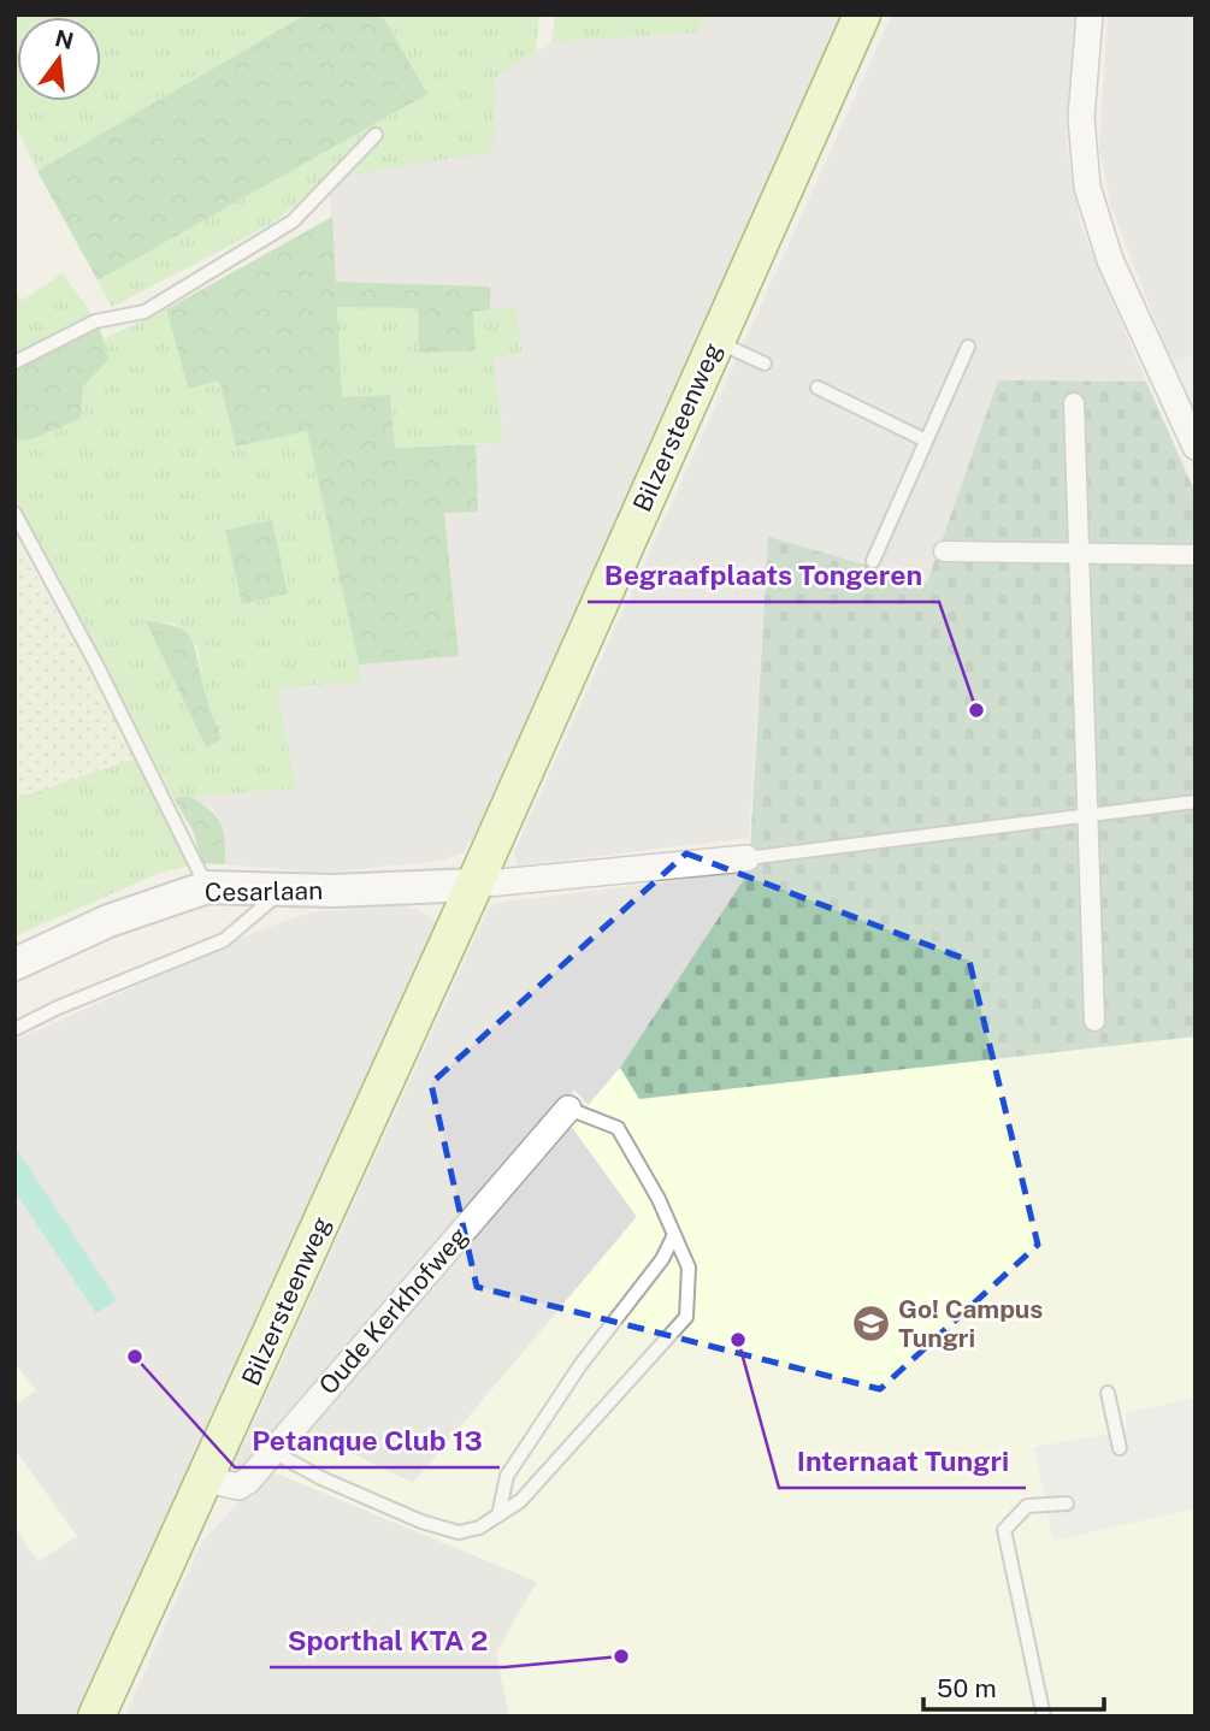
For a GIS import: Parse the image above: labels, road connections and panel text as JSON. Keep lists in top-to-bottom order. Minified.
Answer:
{"streets":{"main road":["Bilzersteenweg"],"street":["Cesarlaan","Oude Kerkhofweg"]},"crossings":[["Bilzersteenweg","Cesarlaan"],["Bilzersteenweg","Oude Kerkhofweg"]],"places":{"other":["Begraafplaats Tongeren","Internaat Tungri","Petanque Club 13","Sporthal KTA 2"],"school or university":["Go! Campus Tungri"]},"scale_bar":"50 m","north":"top"}
